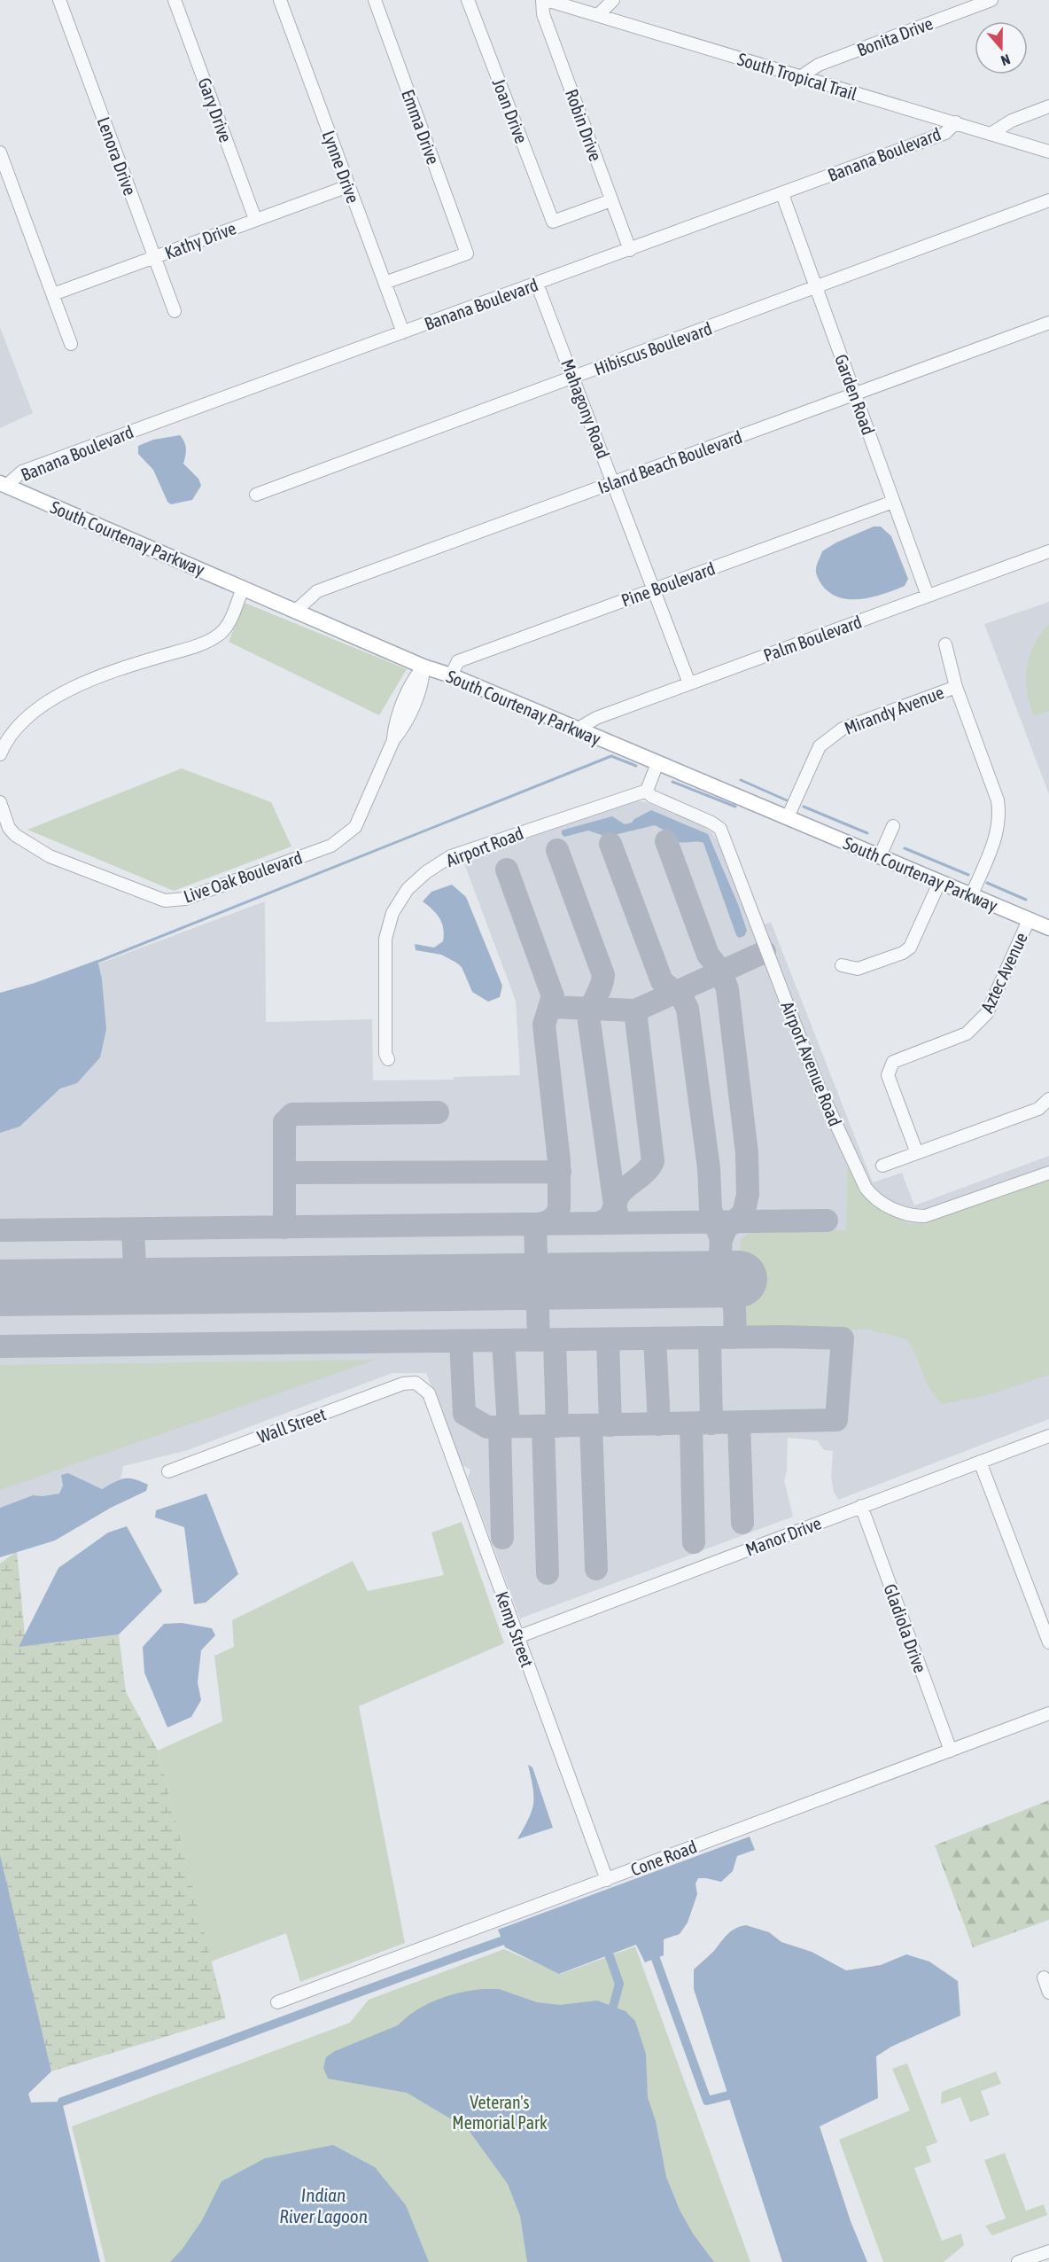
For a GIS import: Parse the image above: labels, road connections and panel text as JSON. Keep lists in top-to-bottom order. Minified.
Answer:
{"streets":{"main road":["South Courtenay Parkway"],"street":["Bonita Drive","South Tropical Trail","Gary Drive","Joan Drive","Robin Drive","Emma Drive","Banana Boulevard","Lenora Drive","Lynne Drive","Kathy Drive","Hibiscus Boulevard","Garden Road","Mahagony Road","Island Beach Boulevard","Pine Boulevard","Palm Boulevard","Mirandy Avenue","Airport Road","Live Oak Boulevard","Aztec Avenue","Airport Avenue Road","Wall Street","Manor Drive","Gladiola Drive","Kemp Street","Cone Road"]},"crossings":[["Bonita Drive","South Tropical Trail"],["South Tropical Trail","Banana Boulevard"],["Gary Drive","Kathy Drive"],["Joan Drive","Robin Drive"],["Robin Drive","Banana Boulevard"],["Emma Drive","Lynne Drive"],["Banana Boulevard","Lynne Drive"],["Banana Boulevard","Garden Road"],["Banana Boulevard","Mahagony Road"],["Banana Boulevard","South Courtenay Parkway"],["Lenora Drive","Kathy Drive"],["Lynne Drive","Kathy Drive"],["Hibiscus Boulevard","Garden Road"],["Hibiscus Boulevard","Mahagony Road"],["Garden Road","Island Beach Boulevard"],["Garden Road","Pine Boulevard"],["Garden Road","Palm Boulevard"],["Mahagony Road","Island Beach Boulevard"],["Mahagony Road","Pine Boulevard"],["Mahagony Road","Palm Boulevard"],["Island Beach Boulevard","South Courtenay Parkway"],["South Courtenay Parkway","Pine Boulevard"],["South Courtenay Parkway","Palm Boulevard"],["South Courtenay Parkway","Mirandy Avenue"],["South Courtenay Parkway","Live Oak Boulevard"],["South Courtenay Parkway","Aztec Avenue"],["Airport Road","Airport Avenue Road"],["Wall Street","Kemp Street"],["Manor Drive","Gladiola Drive"],["Manor Drive","Kemp Street"],["Gladiola Drive","Cone Road"],["Kemp Street","Cone Road"]],"water":["Indian River Lagoon"],"parks":["Veteran's Memorial Park"],"north":"bottom"}
